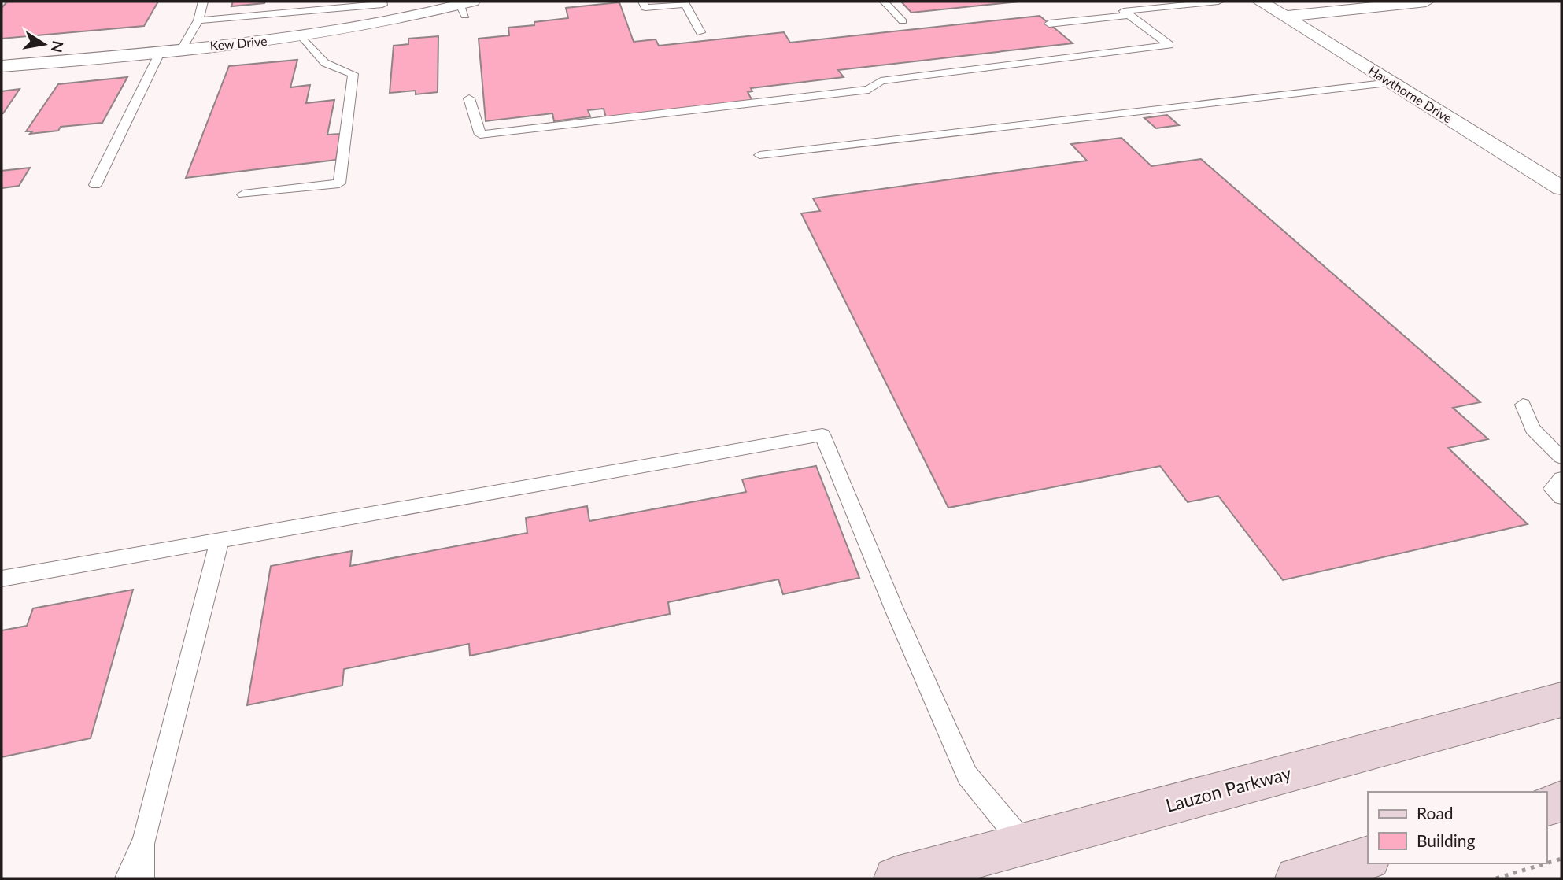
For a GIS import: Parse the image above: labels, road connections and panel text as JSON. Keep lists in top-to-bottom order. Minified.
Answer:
{"streets":{"main road":["Lauzon Parkway"],"street":["Kew Drive","Hawthorne Drive"]},"legend":["Road","Building"],"north":"right"}
